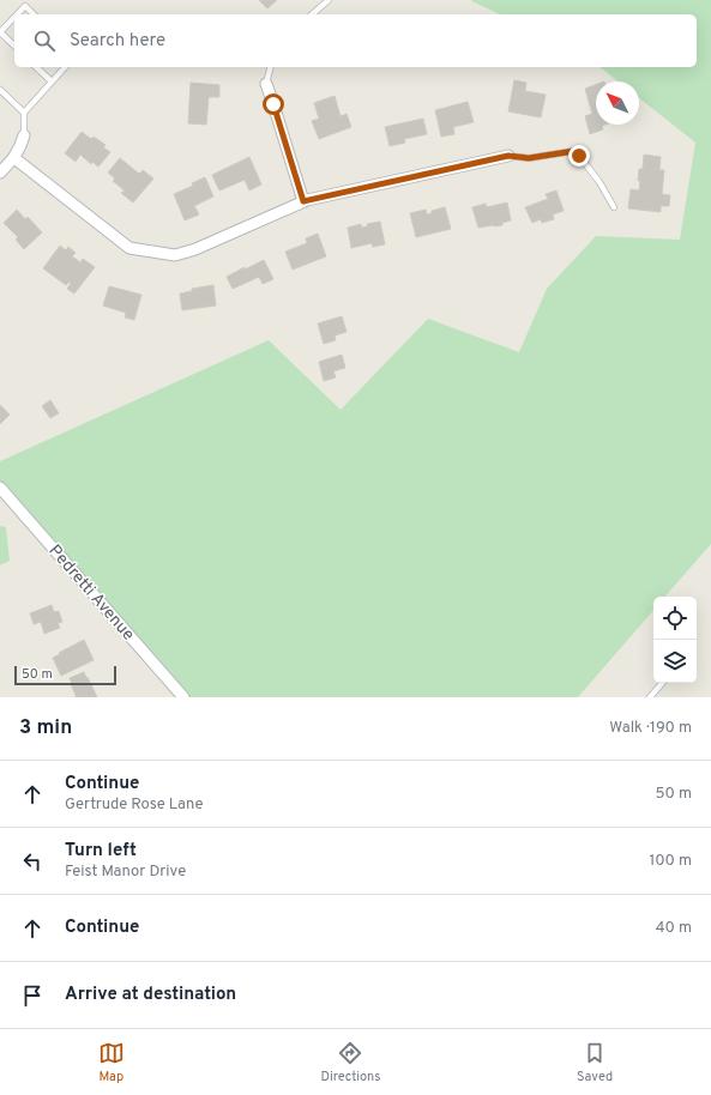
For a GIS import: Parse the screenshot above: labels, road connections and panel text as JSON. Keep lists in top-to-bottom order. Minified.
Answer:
{"streets":{"street":["Pedretti Avenue"]},"scale_bar":"50 m","north":"top left","page":{"search":"Search here","scale":"50 m","heading":["3 min","Walk · 190 m"],"list":[["Continue","Gertrude Rose Lane","50 m"],["Turn left","Feist Manor Drive","100 m"],["Continue","40 m"],"Arrive at destination"],"nav":["Map","Directions","Saved"]}}
